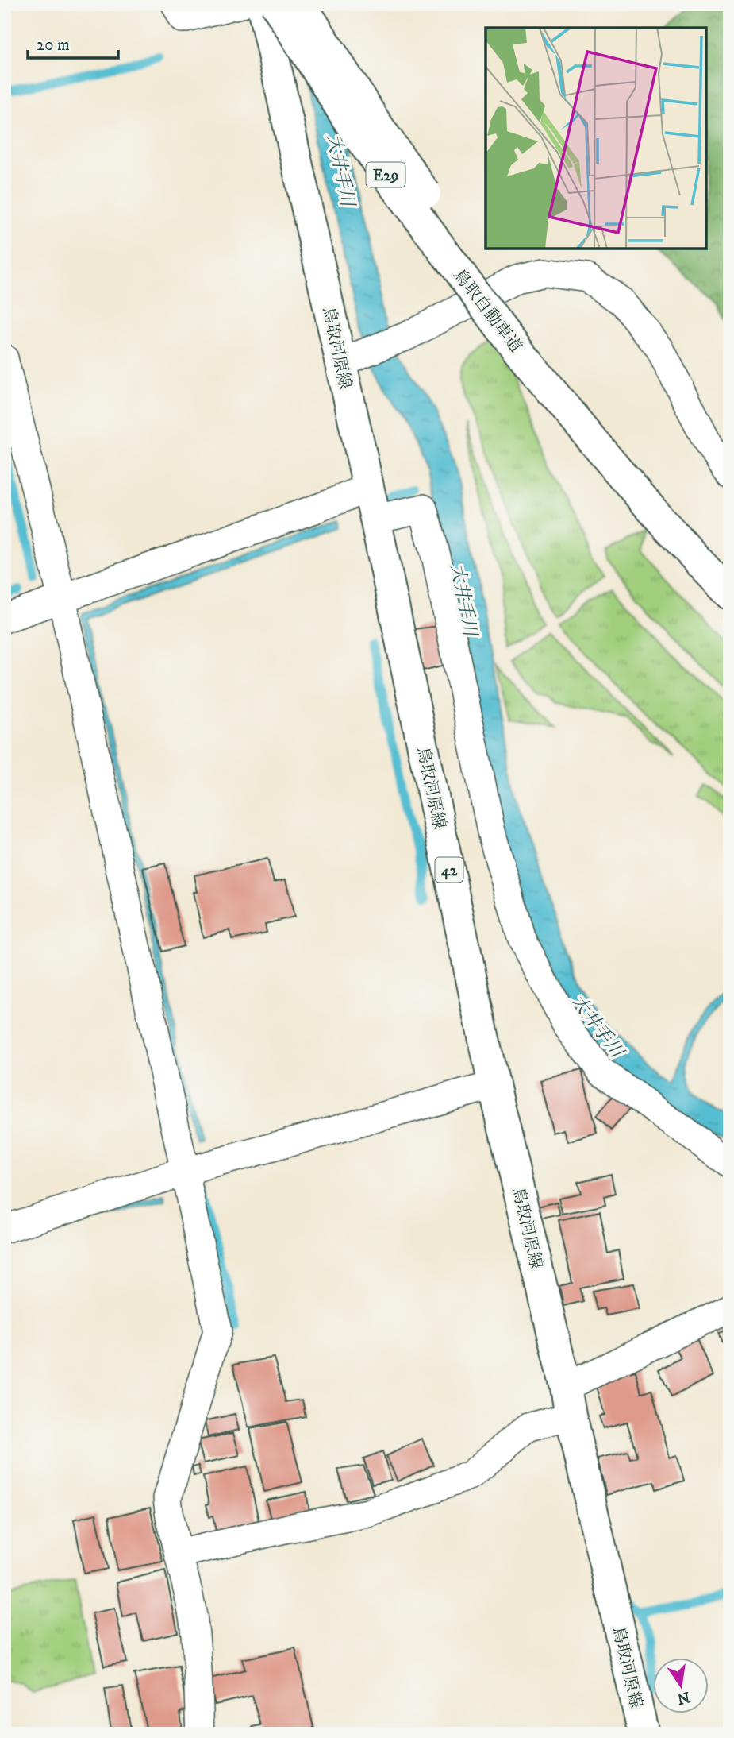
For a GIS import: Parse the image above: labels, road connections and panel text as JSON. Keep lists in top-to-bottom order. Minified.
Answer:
{"streets":{"main road":["E29","鳥取自動車道","鳥取河原線","42"]},"water":["大井手川"],"scale_bar":"20 m","north":"bottom"}
